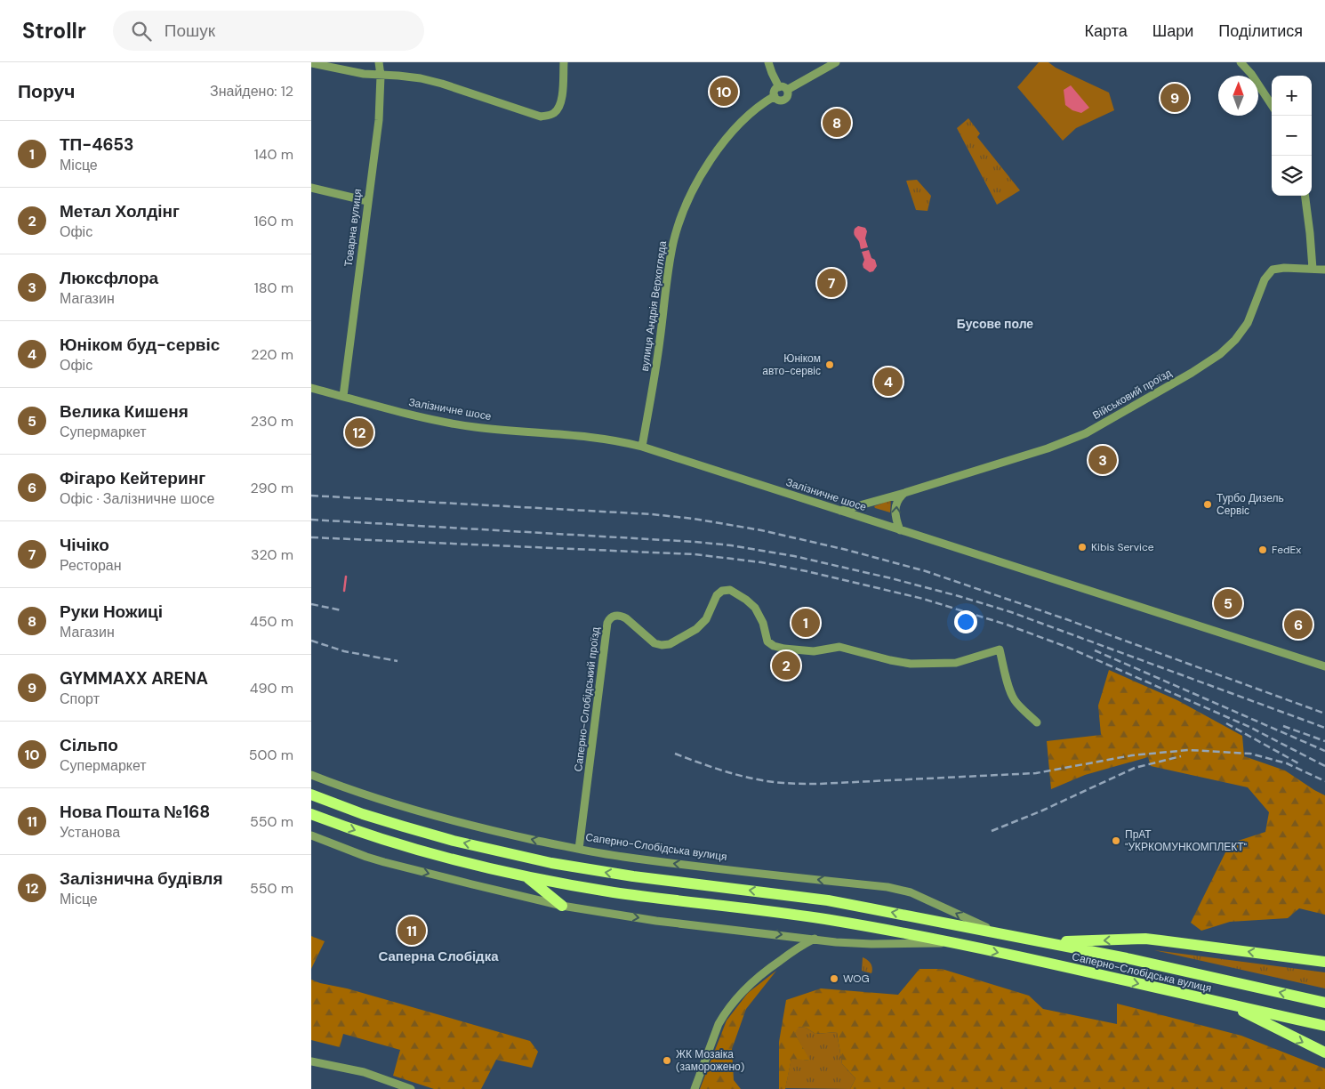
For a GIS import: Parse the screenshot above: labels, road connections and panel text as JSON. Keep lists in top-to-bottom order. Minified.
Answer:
{"streets":{"main road":["Саперно-Слобідська вулиця"],"street":["Товарна вулиця","вулиця Андрія Верхогляда","Військовий проїзд","Залізничне шосе","Саперно-Слобідський проїзд"]},"crossings":[["Товарна вулиця","Залізничне шосе"],["вулиця Андрія Верхогляда","Залізничне шосе"],["Військовий проїзд","Залізничне шосе"],["Саперно-Слобідський проїзд","Саперно-Слобідська вулиця"]],"districts":["Бусове поле","Саперна Слобідка"],"places":["Юніком авто-сервіс","Турбо Дизель Сервіс","Kibis Service","FedEx","ПрАТ \"УКРКОМУНКОМПЛЕКТ\"","WOG","ЖК Мозаіка (заморожено)"],"north":"top","page":{"header":"Strollr","search":"Пошук","nav":["Карта","Шари","Поділитися"],"heading":["Поруч","Знайдено: 12"],"map_buttons":["+","−"],"pins":["10","9","8","7","4","12","3","5","1","6","2","11"],"list":[{"mark":"1","name":"ТП-4653","note":"Місце","value":"140 m"},{"mark":"2","name":"Метал Холдінг","note":"Офіс","value":"160 m"},{"mark":"3","name":"Люксфлора","note":"Магазин","value":"180 m"},{"mark":"4","name":"Юніком буд-сервіс","note":"Офіс","value":"220 m"},{"mark":"5","name":"Велика Кишеня","note":"Супермаркет","value":"230 m"},{"mark":"6","name":"Фігаро Кейтеринг","note":"Офіс · Залізничне шосе","value":"290 m"},{"mark":"7","name":"Чічіко","note":"Ресторан","value":"320 m"},{"mark":"8","name":"Руки Ножиці","note":"Магазин","value":"450 m"},{"mark":"9","name":"GYMMAXX ARENA","note":"Спорт","value":"490 m"},{"mark":"10","name":"Сільпо","note":"Супермаркет","value":"500 m"},{"mark":"11","name":"Нова Пошта №168","note":"Установа","value":"550 m"},{"mark":"12","name":"Залізнична будівля","note":"Місце","value":"550 m"}]}}
